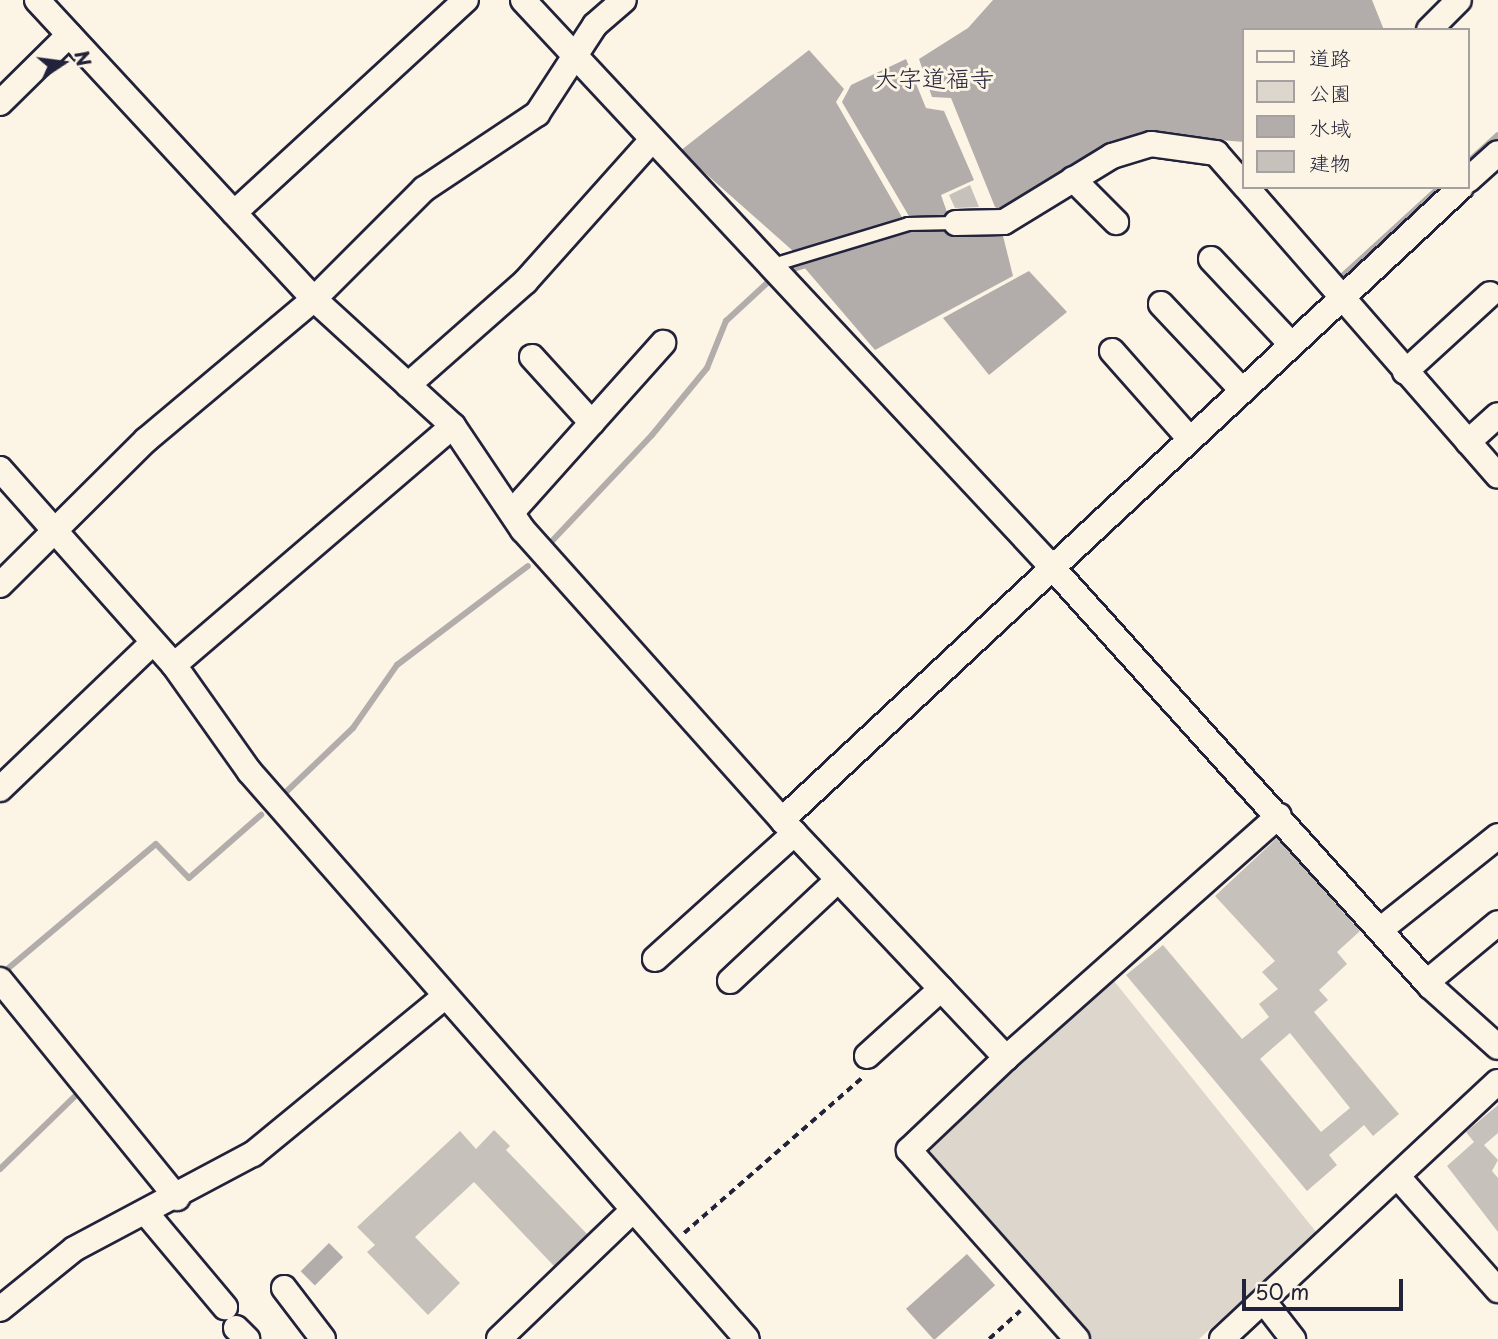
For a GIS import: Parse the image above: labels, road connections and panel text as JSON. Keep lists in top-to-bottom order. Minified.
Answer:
{"districts":["大字道福寺"],"legend":["道路","公園","水域","建物"],"scale_bar":"50 m","north":"right"}
